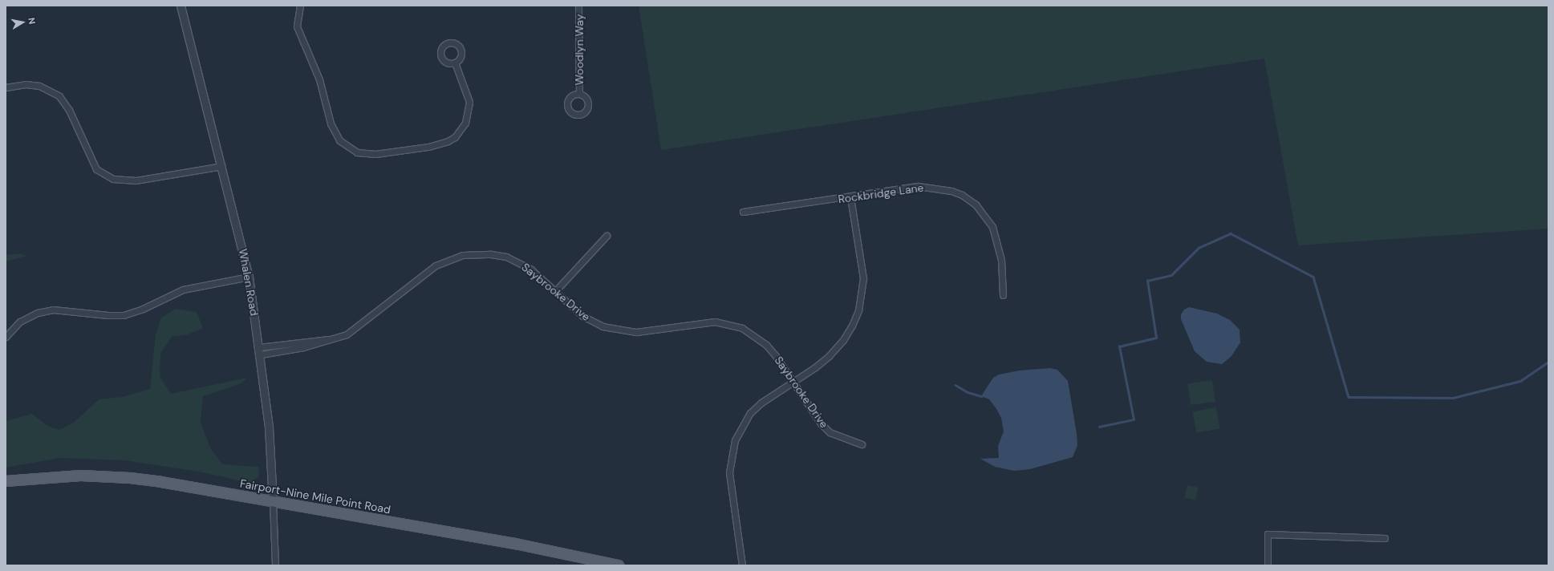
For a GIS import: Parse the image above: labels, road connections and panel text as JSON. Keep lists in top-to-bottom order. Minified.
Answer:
{"streets":{"main road":["Fairport-Nine Mile Point Road"],"street":["Woodlyn Way","Rockbridge Lane","Whalen Road","Saybrooke Drive"]},"crossings":[["Whalen Road","Saybrooke Drive"],["Whalen Road","Fairport-Nine Mile Point Road"]],"north":"right"}
